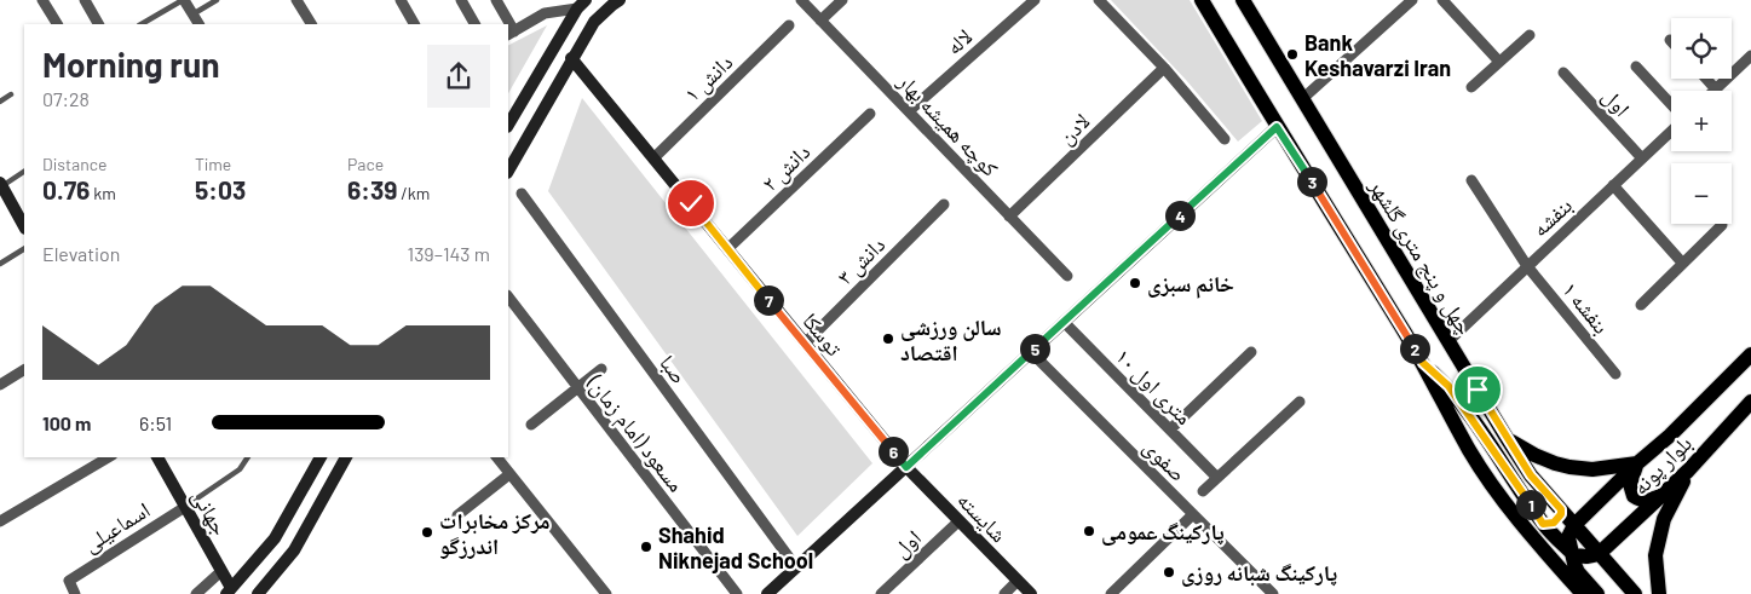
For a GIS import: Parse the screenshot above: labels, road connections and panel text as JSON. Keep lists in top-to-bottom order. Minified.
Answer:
{"streets":{"main road":["چهل و پنج متری گلشهر","بلوار پونه"],"street":["لاله","دانش ۱","اول","کوچه همیشه بهار","لادن","دانش ۲","بنفشه","دانش ۳","بنفشه ۱","توسکا","صبا","۱۰ متری اول","مسعود (امام زمان)","صفوی","جهانی","شایسته","اسماعیلی"]},"crossings":[["لاله","کوچه همیشه بهار"],["دانش ۱","توسکا"],["اول","بنفشه"],["اول","شایسته"],["کوچه همیشه بهار","لادن"],["دانش ۲","توسکا"],["بنفشه","چهل و پنج متری گلشهر"],["بنفشه","بنفشه ۱"],["چهل و پنج متری گلشهر","بلوار پونه"],["دانش ۳","توسکا"],["توسکا","شایسته"],["جهانی","اسماعیلی"]],"places":["Bank Keshavarzi Iran","خانم سبزی","سالن ورزشی اقتصاد","پارکینگ عمومی","مرکز مخابرات اندرزگو","Shahid Niknejad School","پارکینگ شبانه روزی"],"page":{"map_buttons":["+","−"],"heading":["Morning run","07:28"],"stats":[["Distance","0.76 km"],["Time","5:03"],["Pace","6:39 /km"]],"pins":["3","4","7","2","5","6","1"],"chart":["Elevation","139–143 m"],"list":[{"name":"100 m","note":"6:51"}]}}
